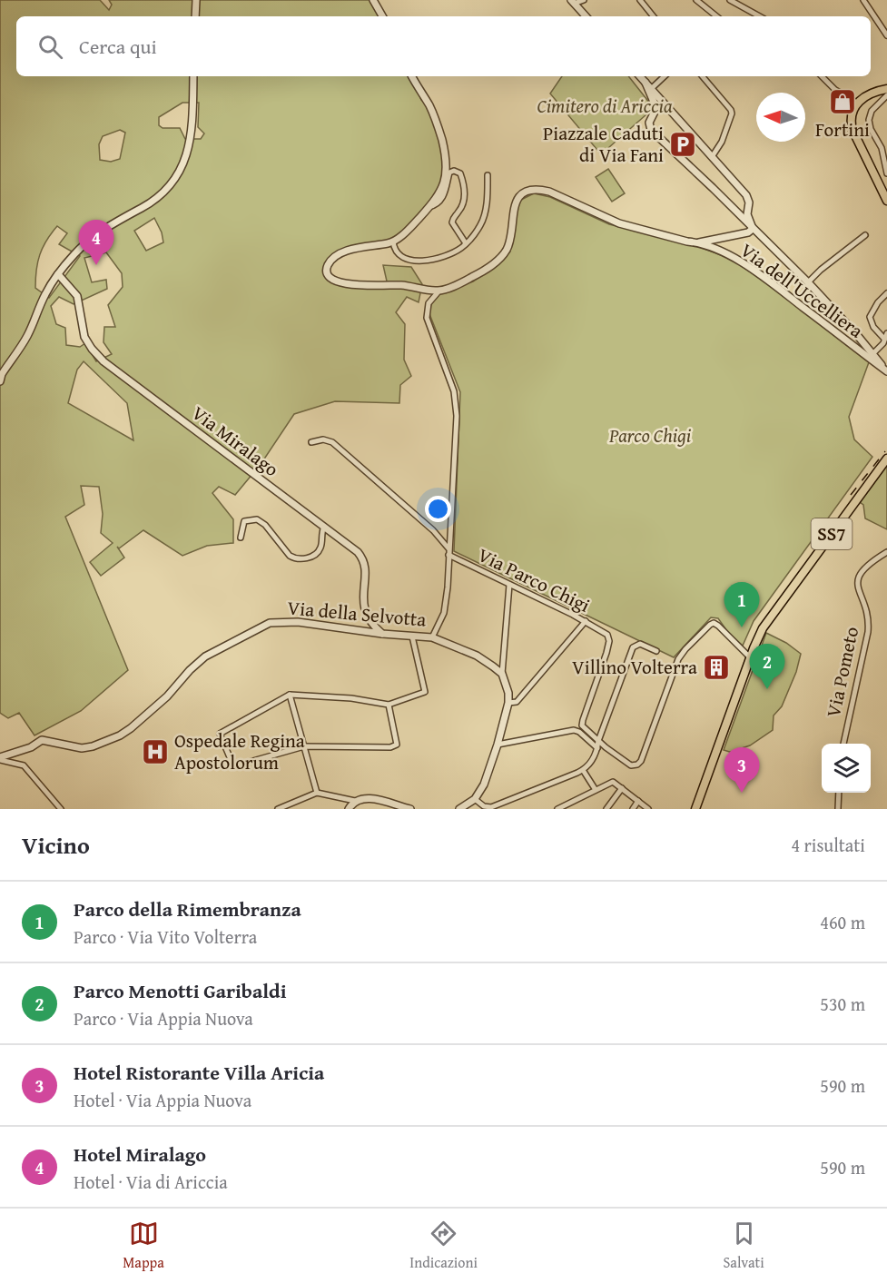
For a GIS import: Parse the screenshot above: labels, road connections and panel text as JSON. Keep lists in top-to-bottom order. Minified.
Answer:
{"streets":{"main road":["SS7"],"street":["Via dell'Uccelliera","Via Miralago","Via Parco Chigi","Via della Selvotta","Via Pometo"]},"crossings":[["Via dell'Uccelliera","Via della Selvotta"],["Via Miralago","Via della Selvotta"],["Via Parco Chigi","Via della Selvotta"]],"parks":["Cimitero di Ariccia","Parco Chigi"],"places":{"shop":["Fortini"],"parking":["Piazzale Caduti di Via Fani"],"building":["Villino Volterra"],"hospital":["Ospedale Regina Apostolorum"]},"north":"left","page":{"search":"Cerca qui","pins":["4","1","2","3"],"heading":["Vicino","4 risultati"],"list":[{"mark":"1","name":"Parco della Rimembranza","note":"Parco · Via Vito Volterra","value":"460 m"},{"mark":"2","name":"Parco Menotti Garibaldi","note":"Parco · Via Appia Nuova","value":"530 m"},{"mark":"3","name":"Hotel Ristorante Villa Aricia","note":"Hotel · Via Appia Nuova","value":"590 m"},{"mark":"4","name":"Hotel Miralago","note":"Hotel · Via di Ariccia","value":"590 m"}],"nav":["Mappa","Indicazioni","Salvati"]}}
